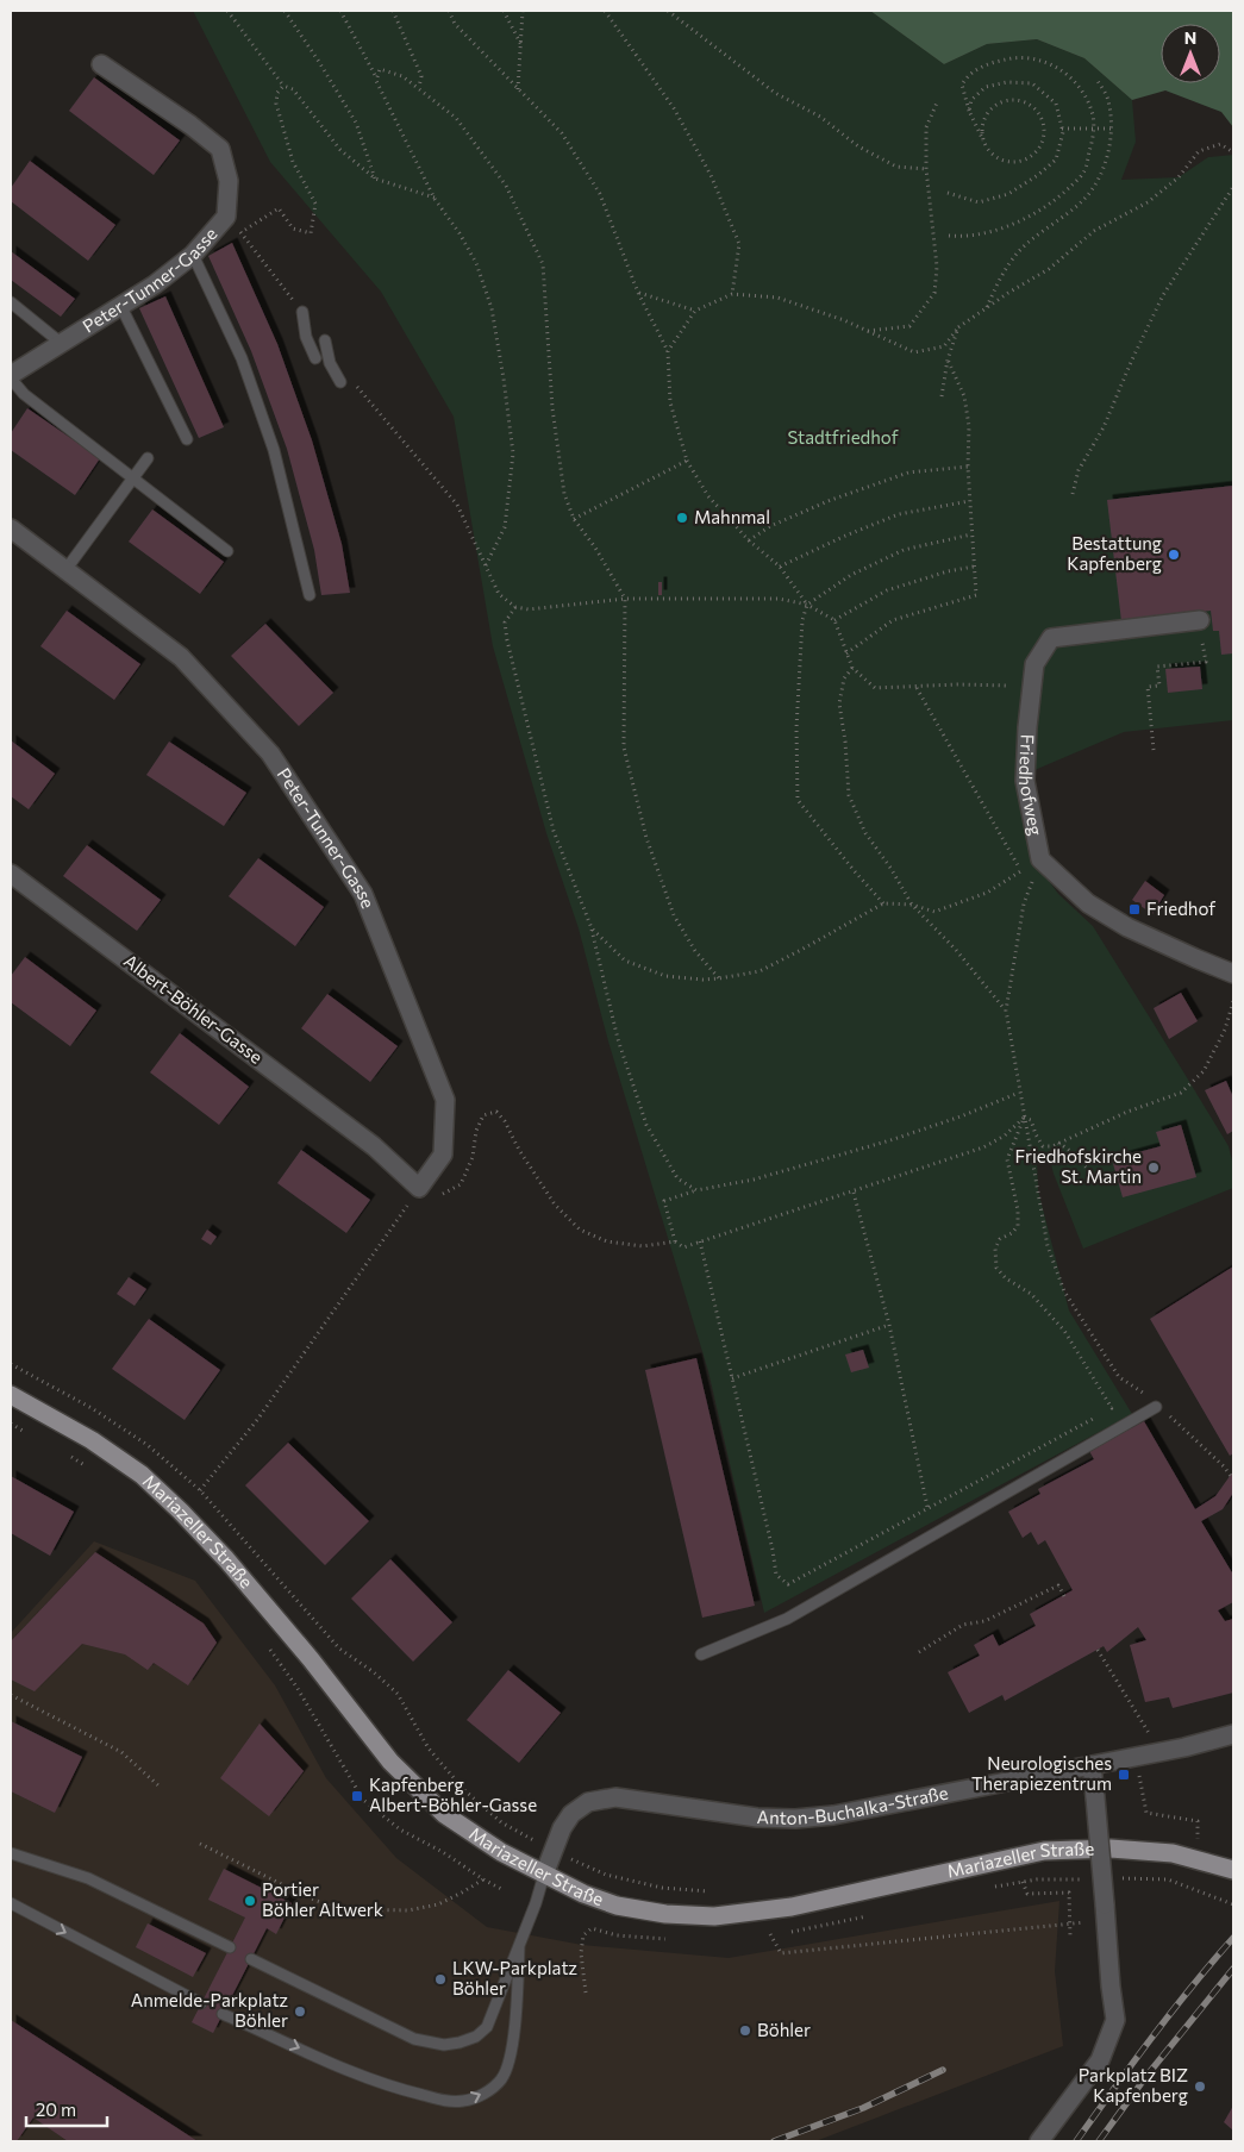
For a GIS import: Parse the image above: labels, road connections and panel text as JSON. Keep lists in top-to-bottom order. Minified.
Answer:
{"streets":{"main road":["Mariazeller Straße"],"street":["Peter-Tunner-Gasse","Friedhofweg","Albert-Böhler-Gasse","Anton-Buchalka-Straße"]},"crossings":[["Peter-Tunner-Gasse","Albert-Böhler-Gasse"],["Mariazeller Straße","Anton-Buchalka-Straße"]],"parks":["Stadtfriedhof"],"places":{"other":["Mahnmal","Bestattung Kapfenberg","Friedhofskirche St. Martin","Portier Böhler Altwerk","LKW-Parkplatz Böhler","Anmelde-Parkplatz Böhler","Böhler","Parkplatz BIZ Kapfenberg"],"transit":["Friedhof","Neurologisches Therapiezentrum","Kapfenberg Albert-Böhler-Gasse"]},"scale_bar":"20 m","north":"top"}
